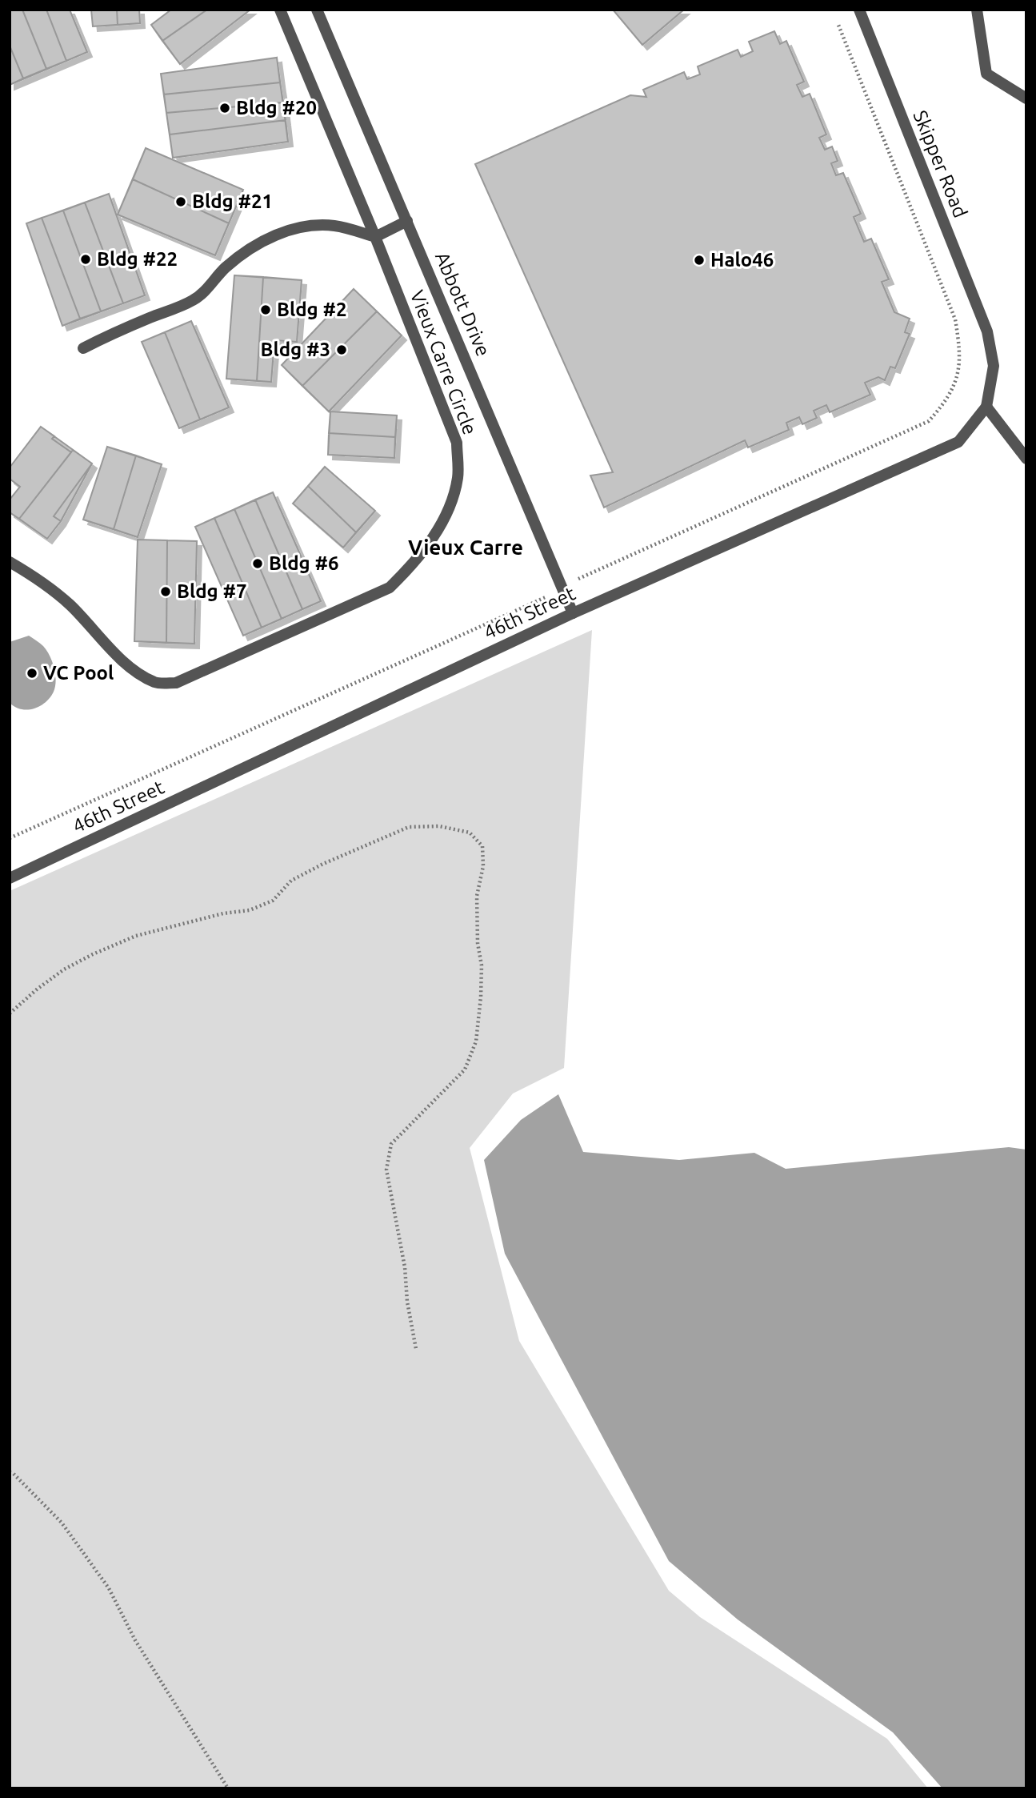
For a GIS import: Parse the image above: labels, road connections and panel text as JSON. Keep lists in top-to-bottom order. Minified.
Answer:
{"streets":{"street":["Skipper Road","Abbott Drive","Vieux Carre Circle","46th Street"]},"crossings":[["Skipper Road","46th Street"],["Abbott Drive","46th Street"]],"districts":["Vieux Carre"],"places":["Bldg #20","Bldg #21","Bldg #22","Halo46","Bldg #2","Bldg #3","Bldg #6","Bldg #7","VC Pool"]}
